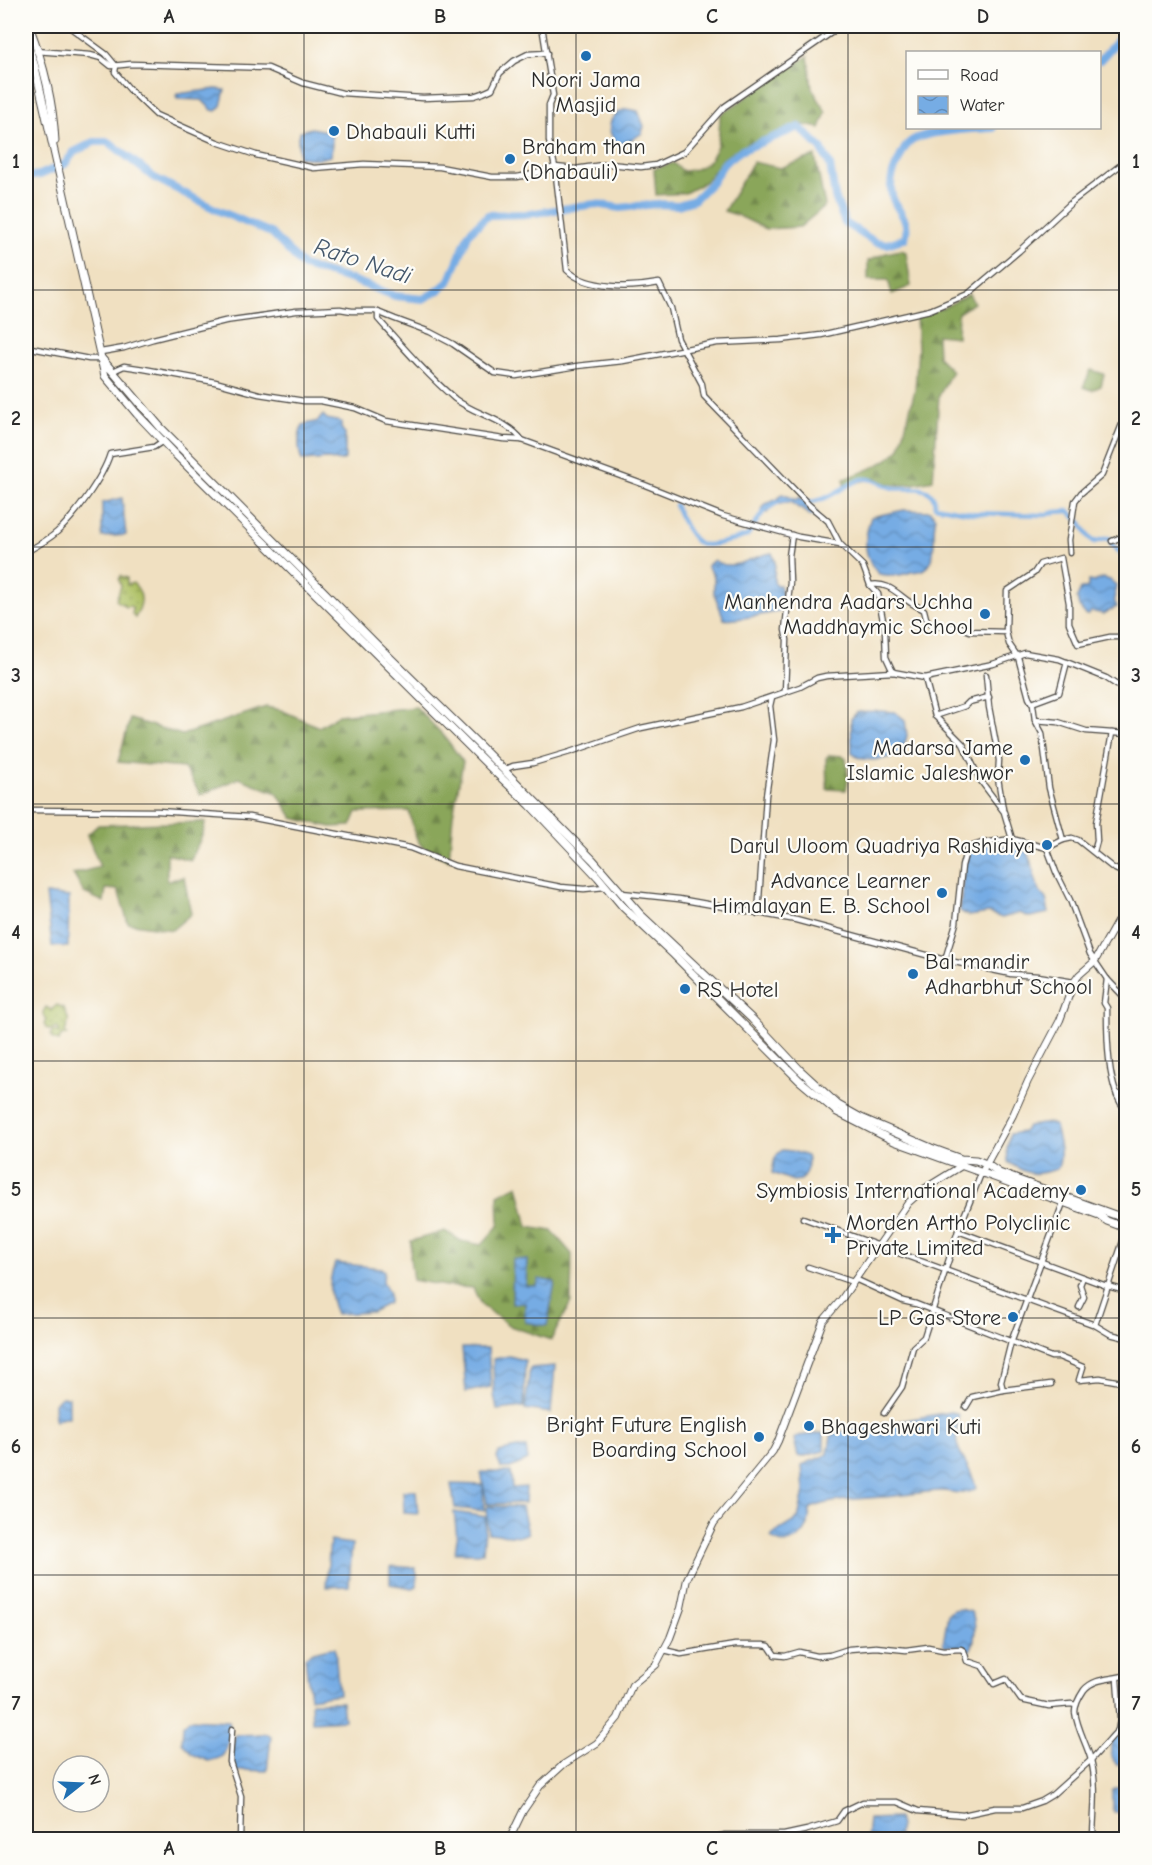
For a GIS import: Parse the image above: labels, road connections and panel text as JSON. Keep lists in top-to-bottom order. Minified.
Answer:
{"water":["Rato Nadi"],"places":{"other":["Noori Jama Masjid","Dhabauli Kutti","Braham than (Dhabauli)","Manhendra Aadars Uchha Maddhaymic School","Madarsa Jame Islamic Jaleshwor","Darul Uloom Quadriya Rashidiya","Advance Learner Himalayan E. B. School","Bal mandir Adharbhut School","RS Hotel","Symbiosis International Academy","LP Gas Store","Bhageshwari Kuti","Bright Future English Boarding School"],"health":["Morden Artho Polyclinic Private Limited"]},"legend":["Road","Water"],"north":"right","grid":{"columns":["A","B","C","D"],"rows":["1","2","3","4","5","6","7"]}}
